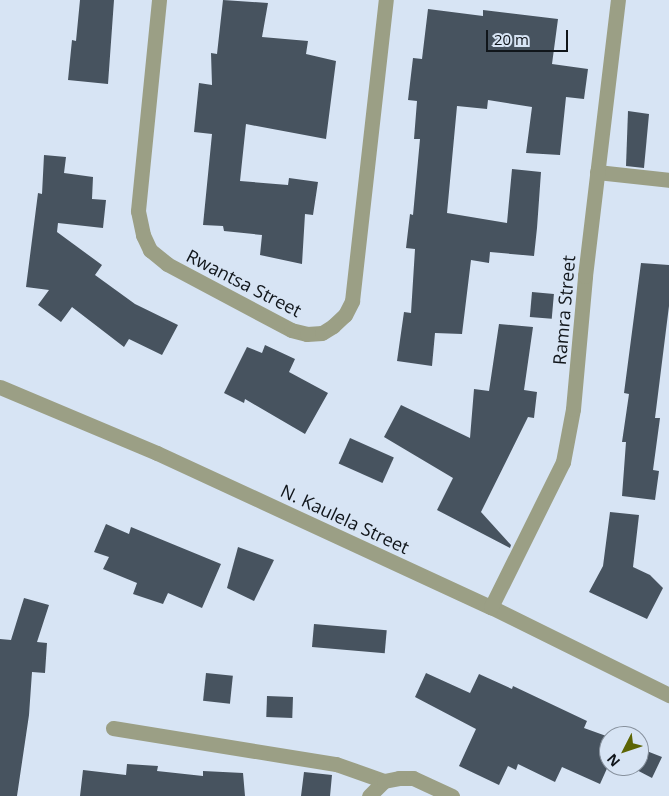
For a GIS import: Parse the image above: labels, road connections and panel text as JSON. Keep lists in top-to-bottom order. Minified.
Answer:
{"streets":{"street":["Rwantsa Street","Ramra Street","N. Kaulela Street"]},"crossings":[["Ramra Street","N. Kaulela Street"]],"scale_bar":"20 m","north":"bottom left"}
